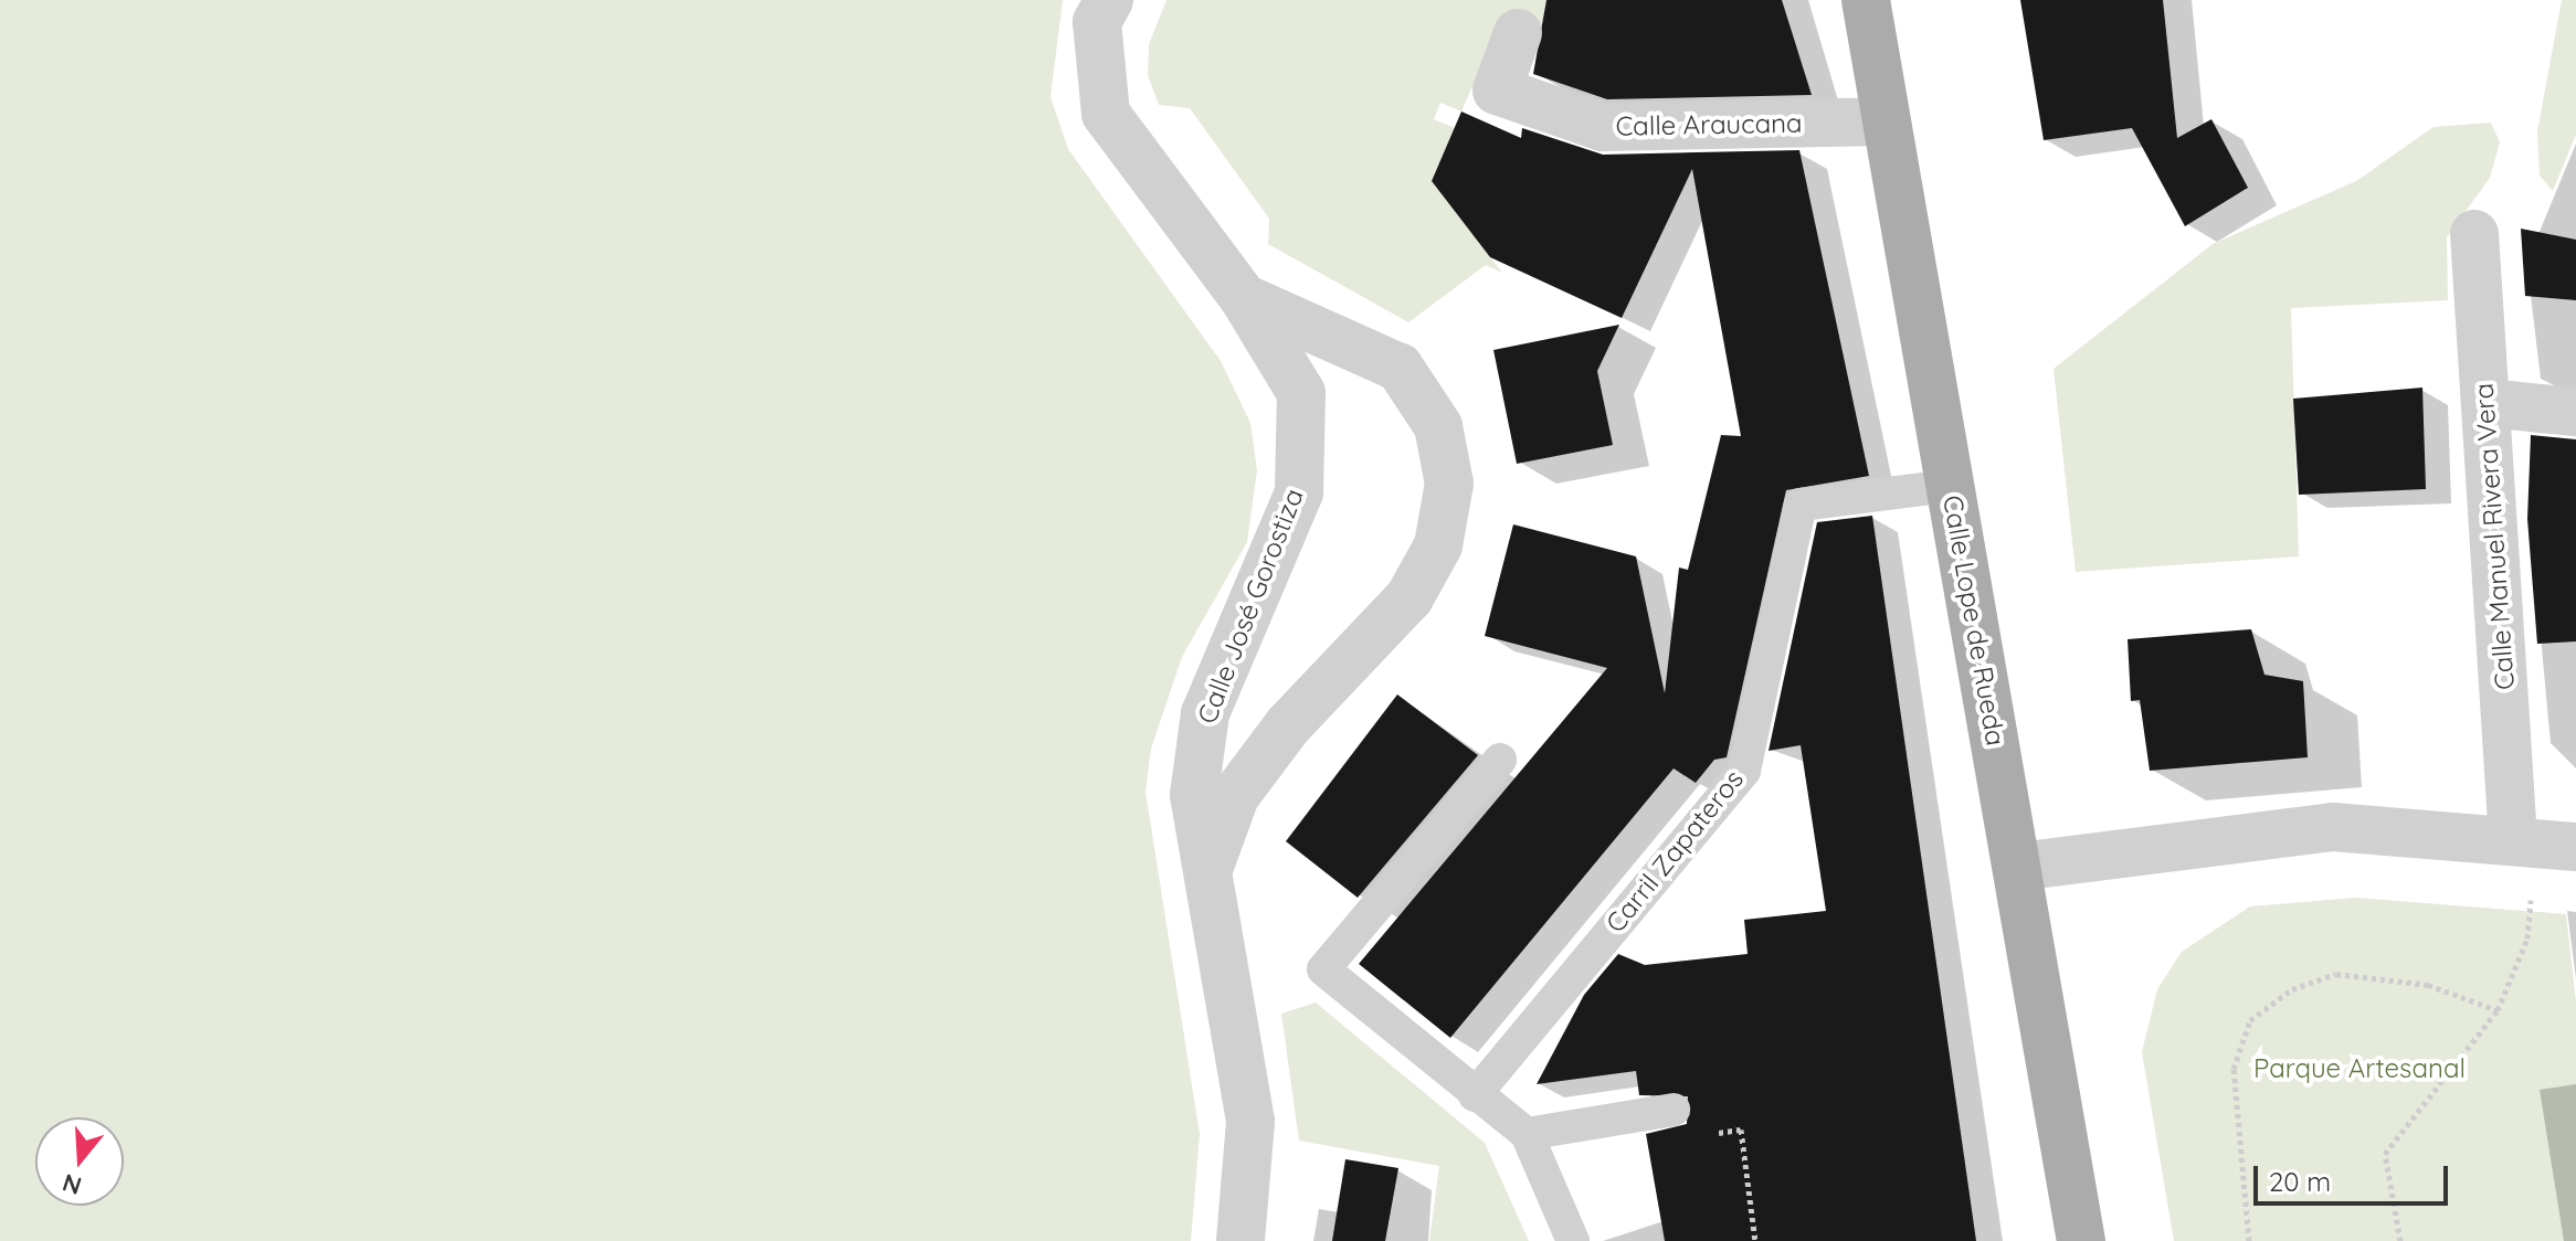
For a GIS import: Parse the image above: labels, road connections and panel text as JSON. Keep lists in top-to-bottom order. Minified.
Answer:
{"streets":{"main road":["Calle Lope de Rueda"],"street":["Calle Araucana","Calle Manuel Rivera Vera","Calle José Gorostiza"],"lane":["Carril Zapateros"]},"crossings":[["Calle Araucana","Calle Lope de Rueda"],["Calle Lope de Rueda","Carril Zapateros"]],"parks":["Parque Artesanal"],"scale_bar":"20 m","north":"bottom"}
